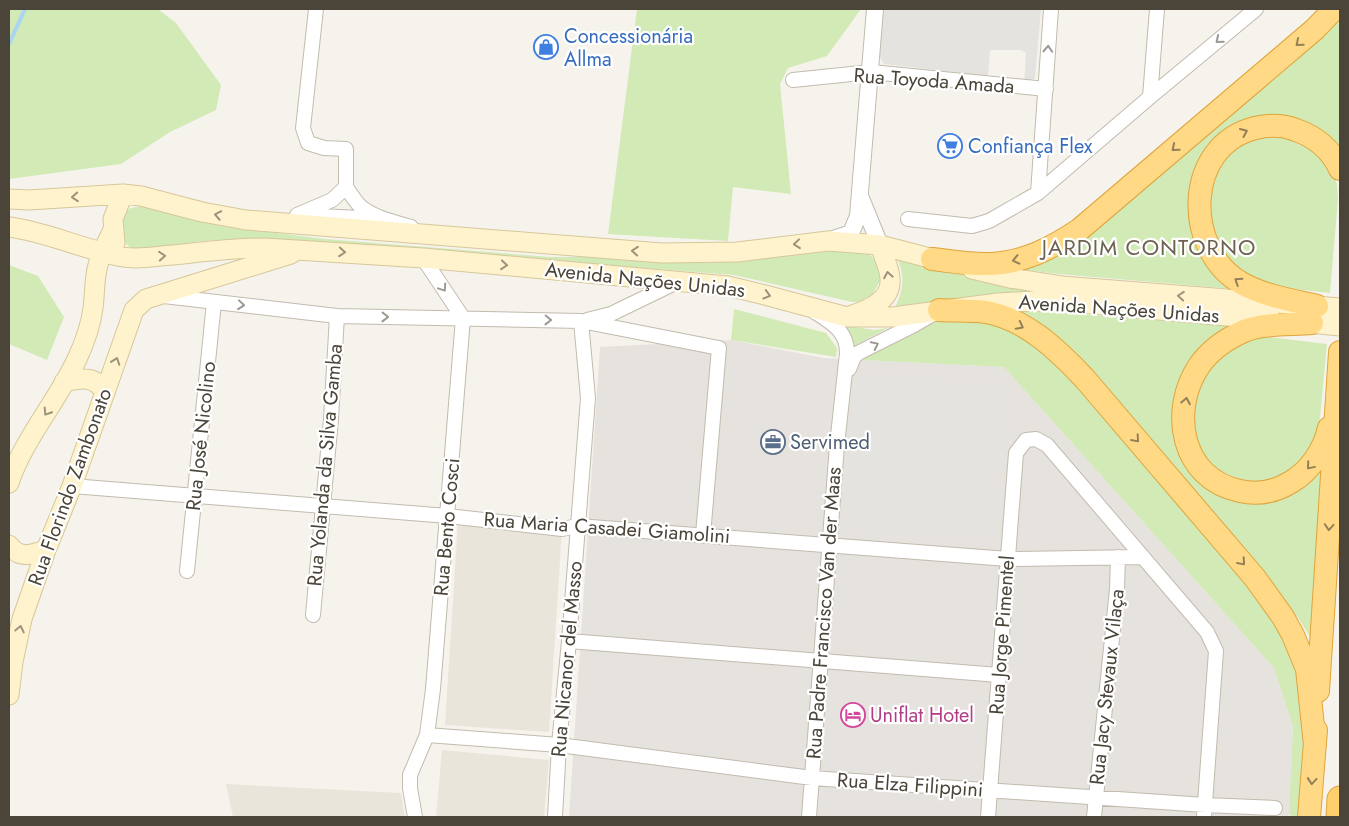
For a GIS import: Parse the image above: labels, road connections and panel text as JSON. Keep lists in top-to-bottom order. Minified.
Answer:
{"streets":{"main road":["Avenida Nações Unidas","Rua Florindo Zambonato"],"street":["Rua Toyoda Amada","Rua José Nicolino","Rua Yolanda da Silva Gamba","Rua Bento Cosci","Rua Maria Casadei Giamolini","Rua Padre Francisco Van der Maas","Rua Jorge Pimentel","Rua Nicanor del Masso","Rua Jacy Stevaux Vilaça","Rua Elza Filippini"]},"crossings":[["Avenida Nações Unidas","Rua Florindo Zambonato"],["Avenida Nações Unidas","Rua Padre Francisco Van der Maas"],["Rua José Nicolino","Rua Maria Casadei Giamolini"],["Rua Yolanda da Silva Gamba","Rua Maria Casadei Giamolini"],["Rua Florindo Zambonato","Rua Maria Casadei Giamolini"],["Rua Bento Cosci","Rua Maria Casadei Giamolini"],["Rua Bento Cosci","Rua Elza Filippini"],["Rua Maria Casadei Giamolini","Rua Padre Francisco Van der Maas"],["Rua Maria Casadei Giamolini","Rua Jorge Pimentel"],["Rua Maria Casadei Giamolini","Rua Nicanor del Masso"],["Rua Maria Casadei Giamolini","Rua Jacy Stevaux Vilaça"],["Rua Padre Francisco Van der Maas","Rua Elza Filippini"],["Rua Jorge Pimentel","Rua Elza Filippini"],["Rua Nicanor del Masso","Rua Elza Filippini"],["Rua Jacy Stevaux Vilaça","Rua Elza Filippini"]],"districts":["JARDIM CONTORNO"],"places":{"shop":["Concessionária Allma"],"supermarket":["Confiança Flex"],"office":["Servimed"],"hotel":["Uniflat Hotel"]}}
